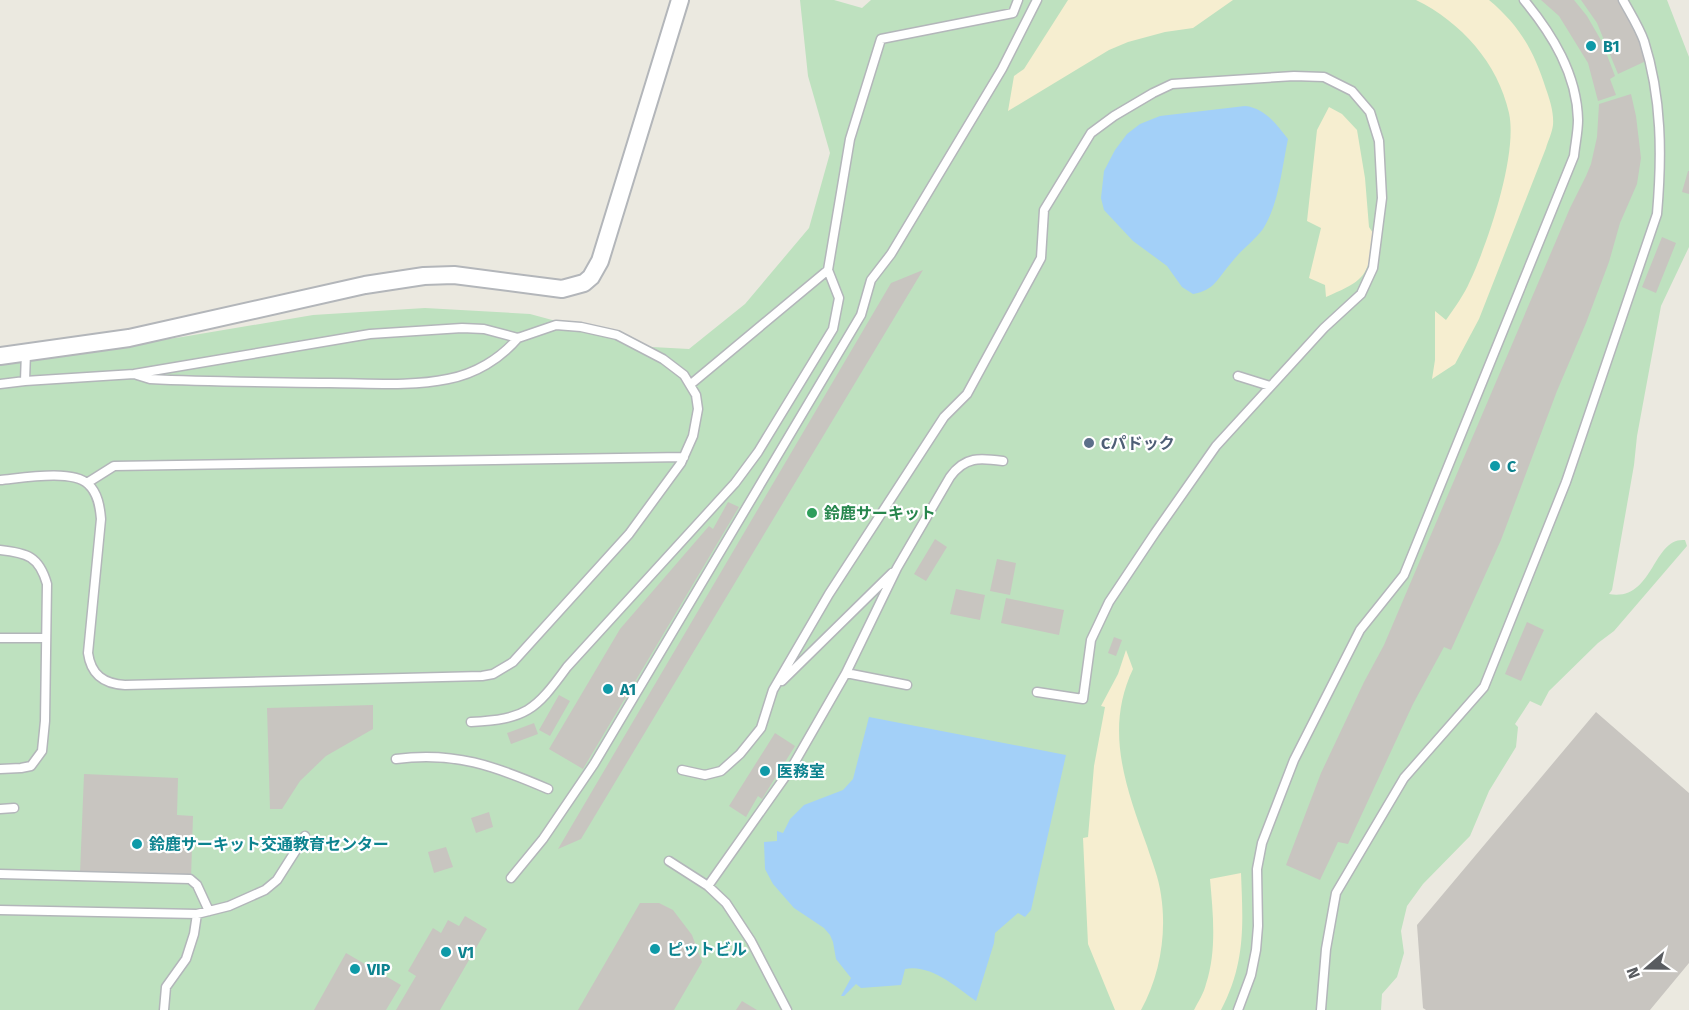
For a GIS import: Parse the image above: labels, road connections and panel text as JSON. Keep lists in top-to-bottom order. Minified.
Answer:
{"places":["B1","Cパドック","C","鈴鹿サーキット","A1","医務室","鈴鹿サーキット交通教育センター","ピットビル","V1","VIP"],"north":"left"}
